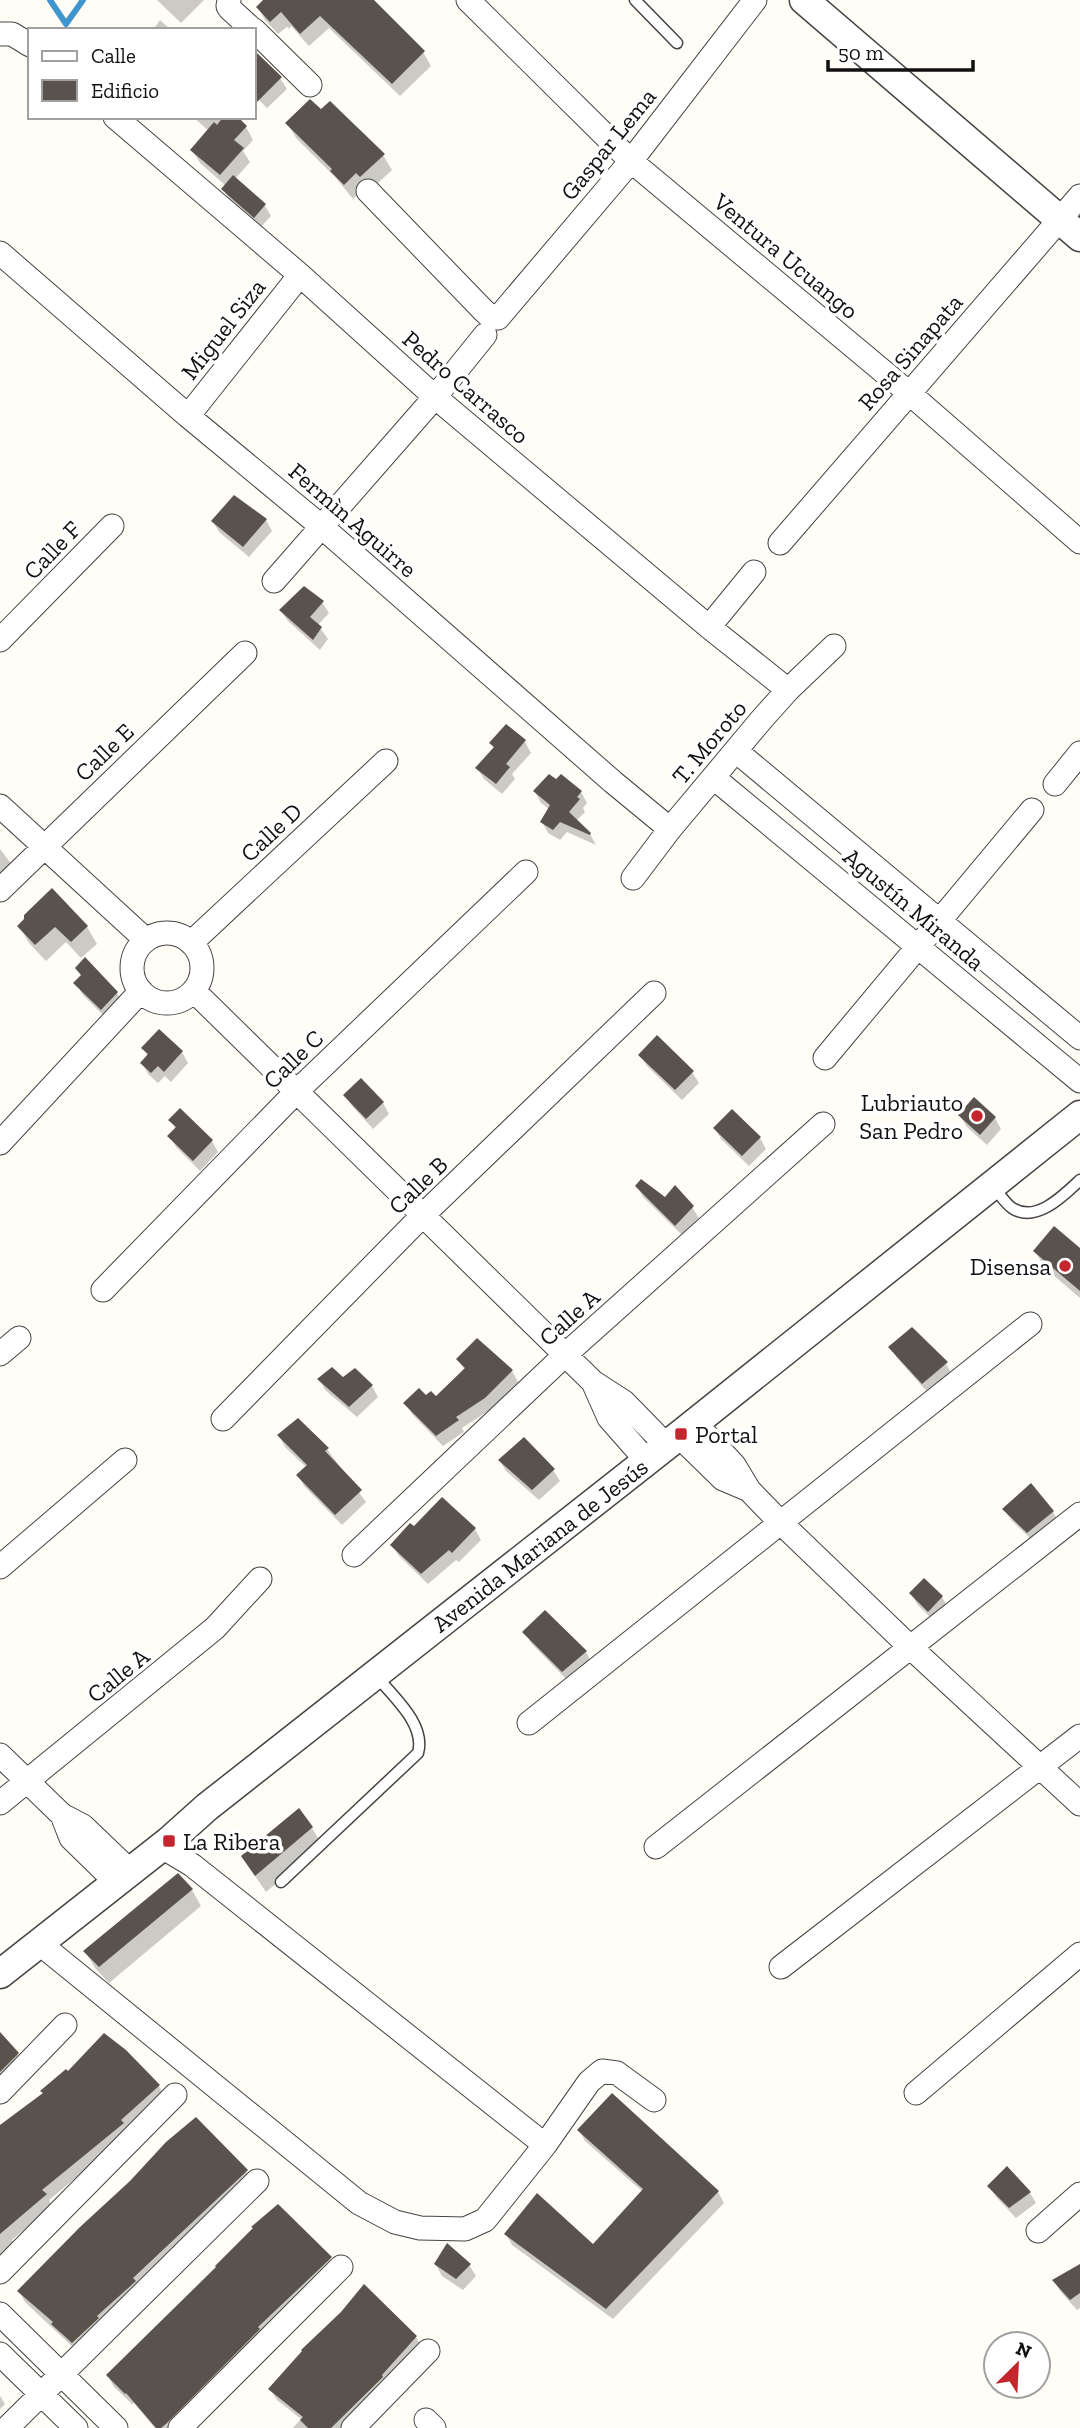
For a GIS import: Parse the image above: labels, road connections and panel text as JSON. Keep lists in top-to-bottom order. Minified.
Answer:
{"streets":{"street":["Gaspar Lema","Ventura Ucuango","Miguel Siza","Rosa Sinapata","Pedro Carrasco","Fermìn Aguirre","Calle F","T. Moroto","Calle E","Calle D","Agustín Miranda","Calle C","Calle B","Calle A","Avenida Mariana de Jesús"]},"crossings":[["Gaspar Lema","Ventura Ucuango"],["Gaspar Lema","Pedro Carrasco"],["Gaspar Lema","Fermìn Aguirre"],["Ventura Ucuango","Rosa Sinapata"],["Miguel Siza","Pedro Carrasco"],["Miguel Siza","Fermìn Aguirre"],["Pedro Carrasco","T. Moroto"],["Fermìn Aguirre","T. Moroto"],["T. Moroto","Agustín Miranda"]],"places":{"other":["Lubriauto San Pedro","Disensa"],"transit":["Portal","La Ribera"]},"legend":["Calle","Edificio"],"scale_bar":"50 m","north":"top right"}
